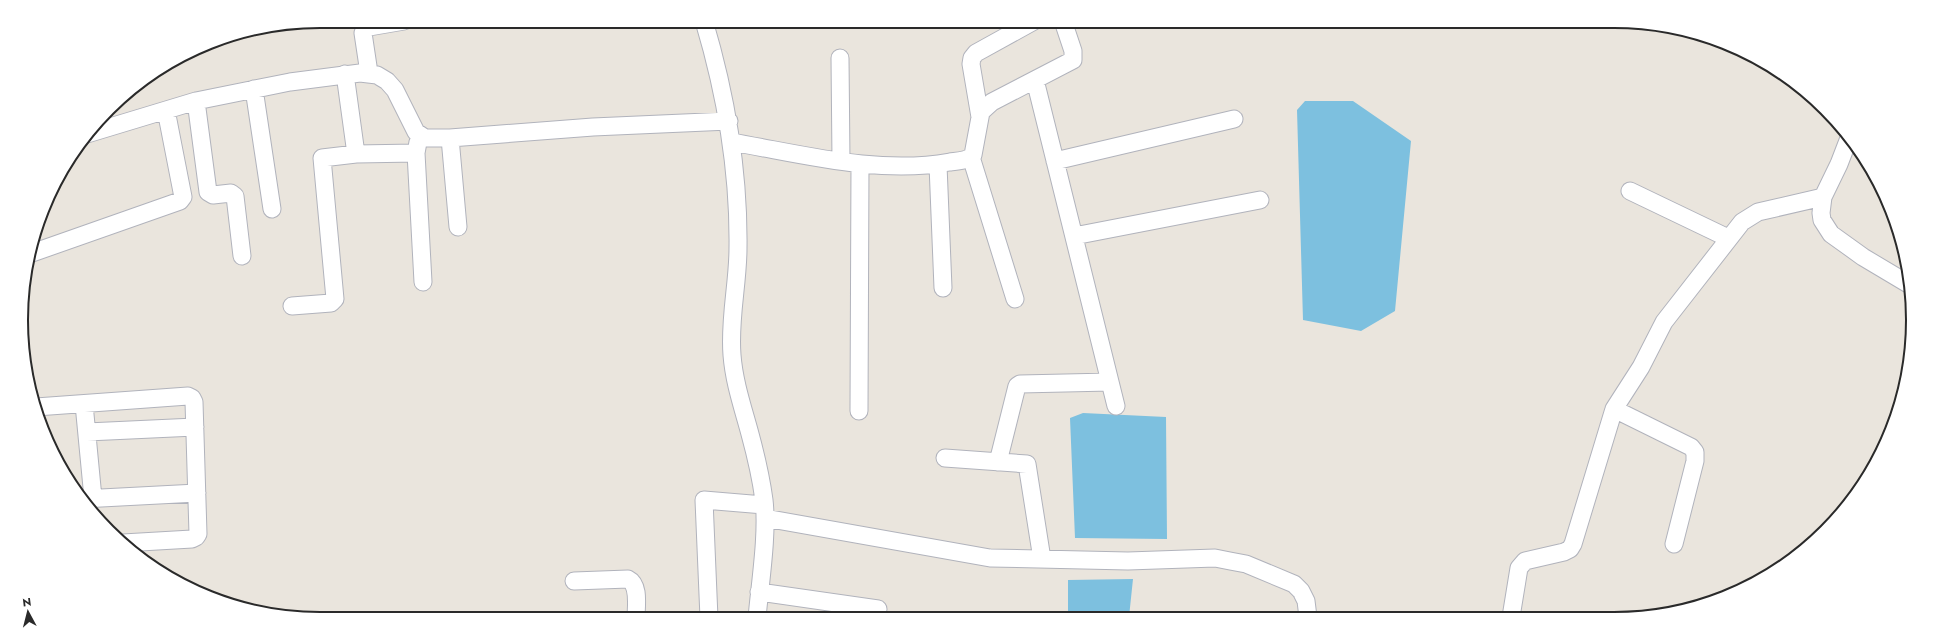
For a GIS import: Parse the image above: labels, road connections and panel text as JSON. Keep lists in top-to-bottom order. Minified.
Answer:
{"north":"top"}
